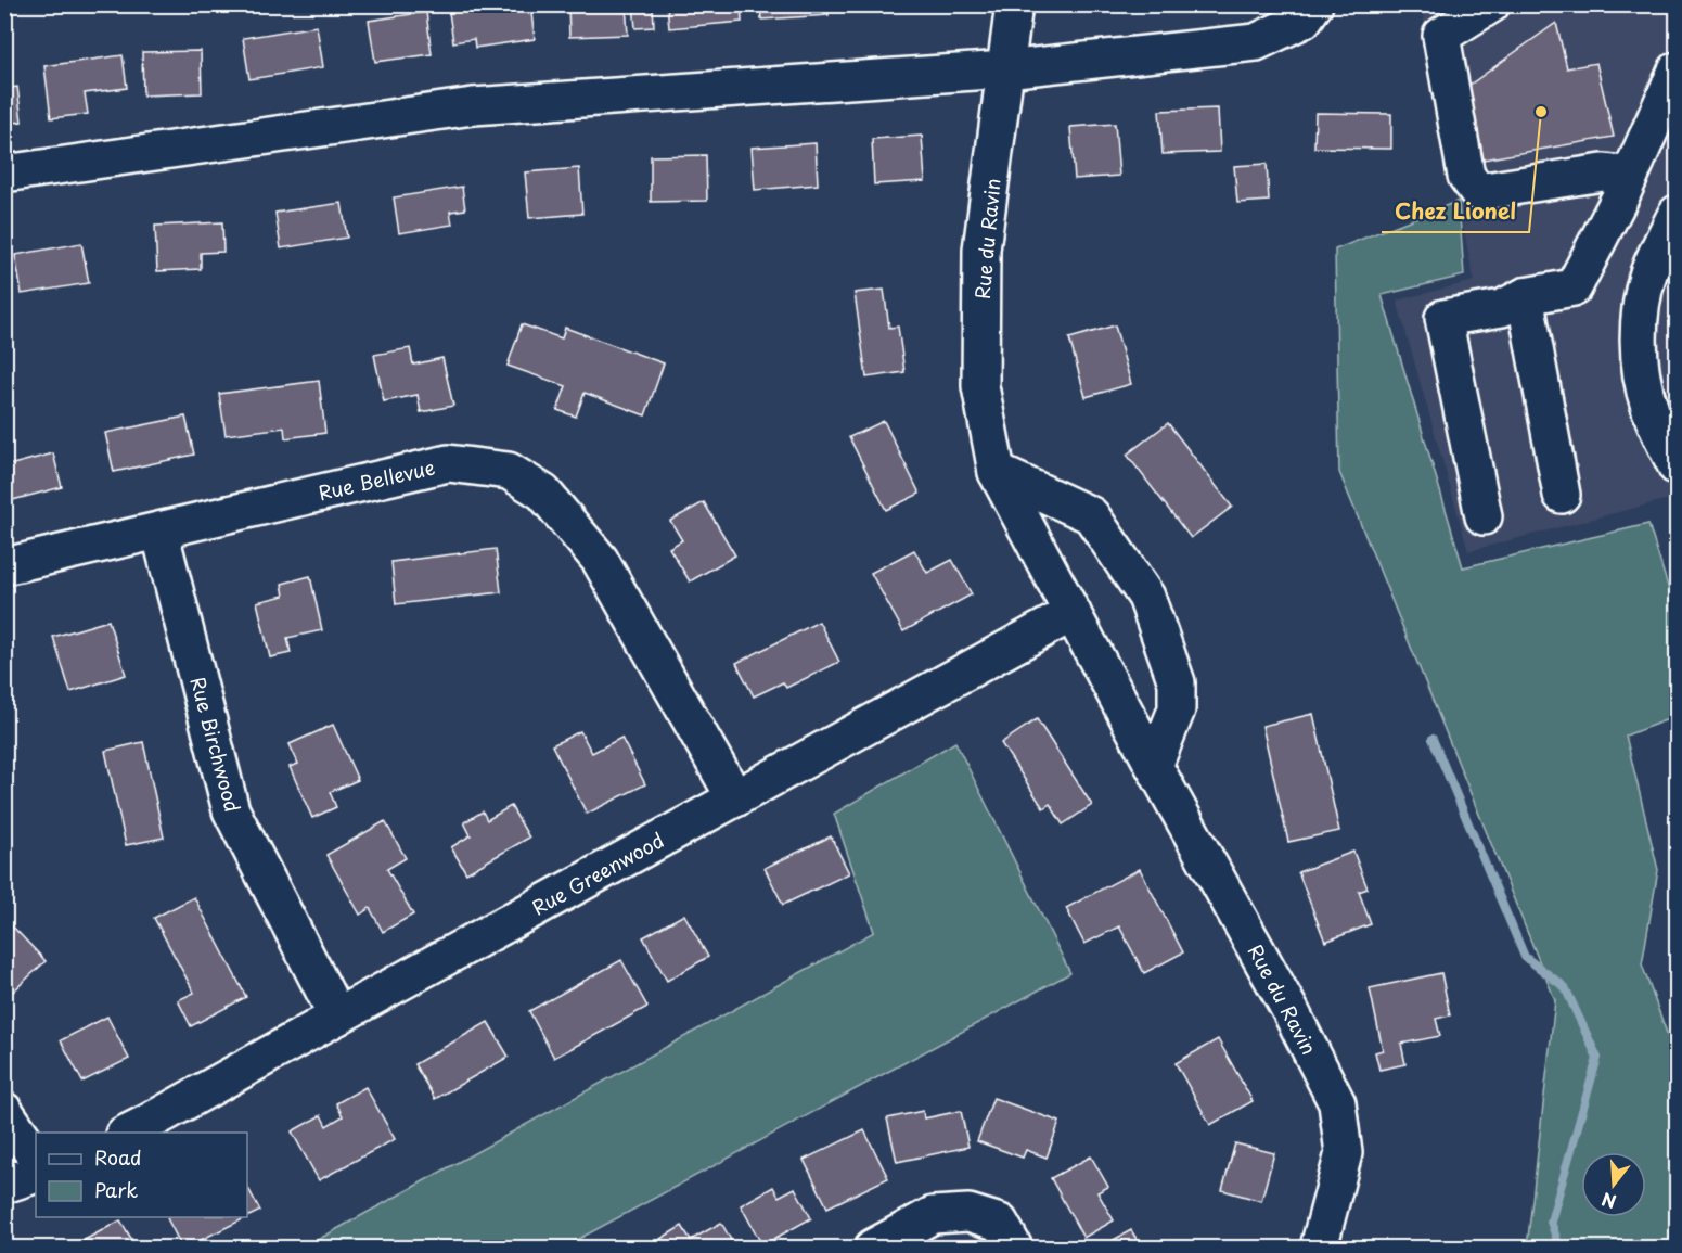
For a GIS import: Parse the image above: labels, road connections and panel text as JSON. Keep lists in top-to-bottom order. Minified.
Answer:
{"streets":{"street":["Rue du Ravin","Rue Bellevue","Rue Birchwood","Rue Greenwood"]},"crossings":[["Rue du Ravin","Rue Greenwood"],["Rue Bellevue","Rue Birchwood"],["Rue Bellevue","Rue Greenwood"],["Rue Birchwood","Rue Greenwood"]],"places":["Chez Lionel"],"legend":["Road","Park"],"north":"bottom"}
